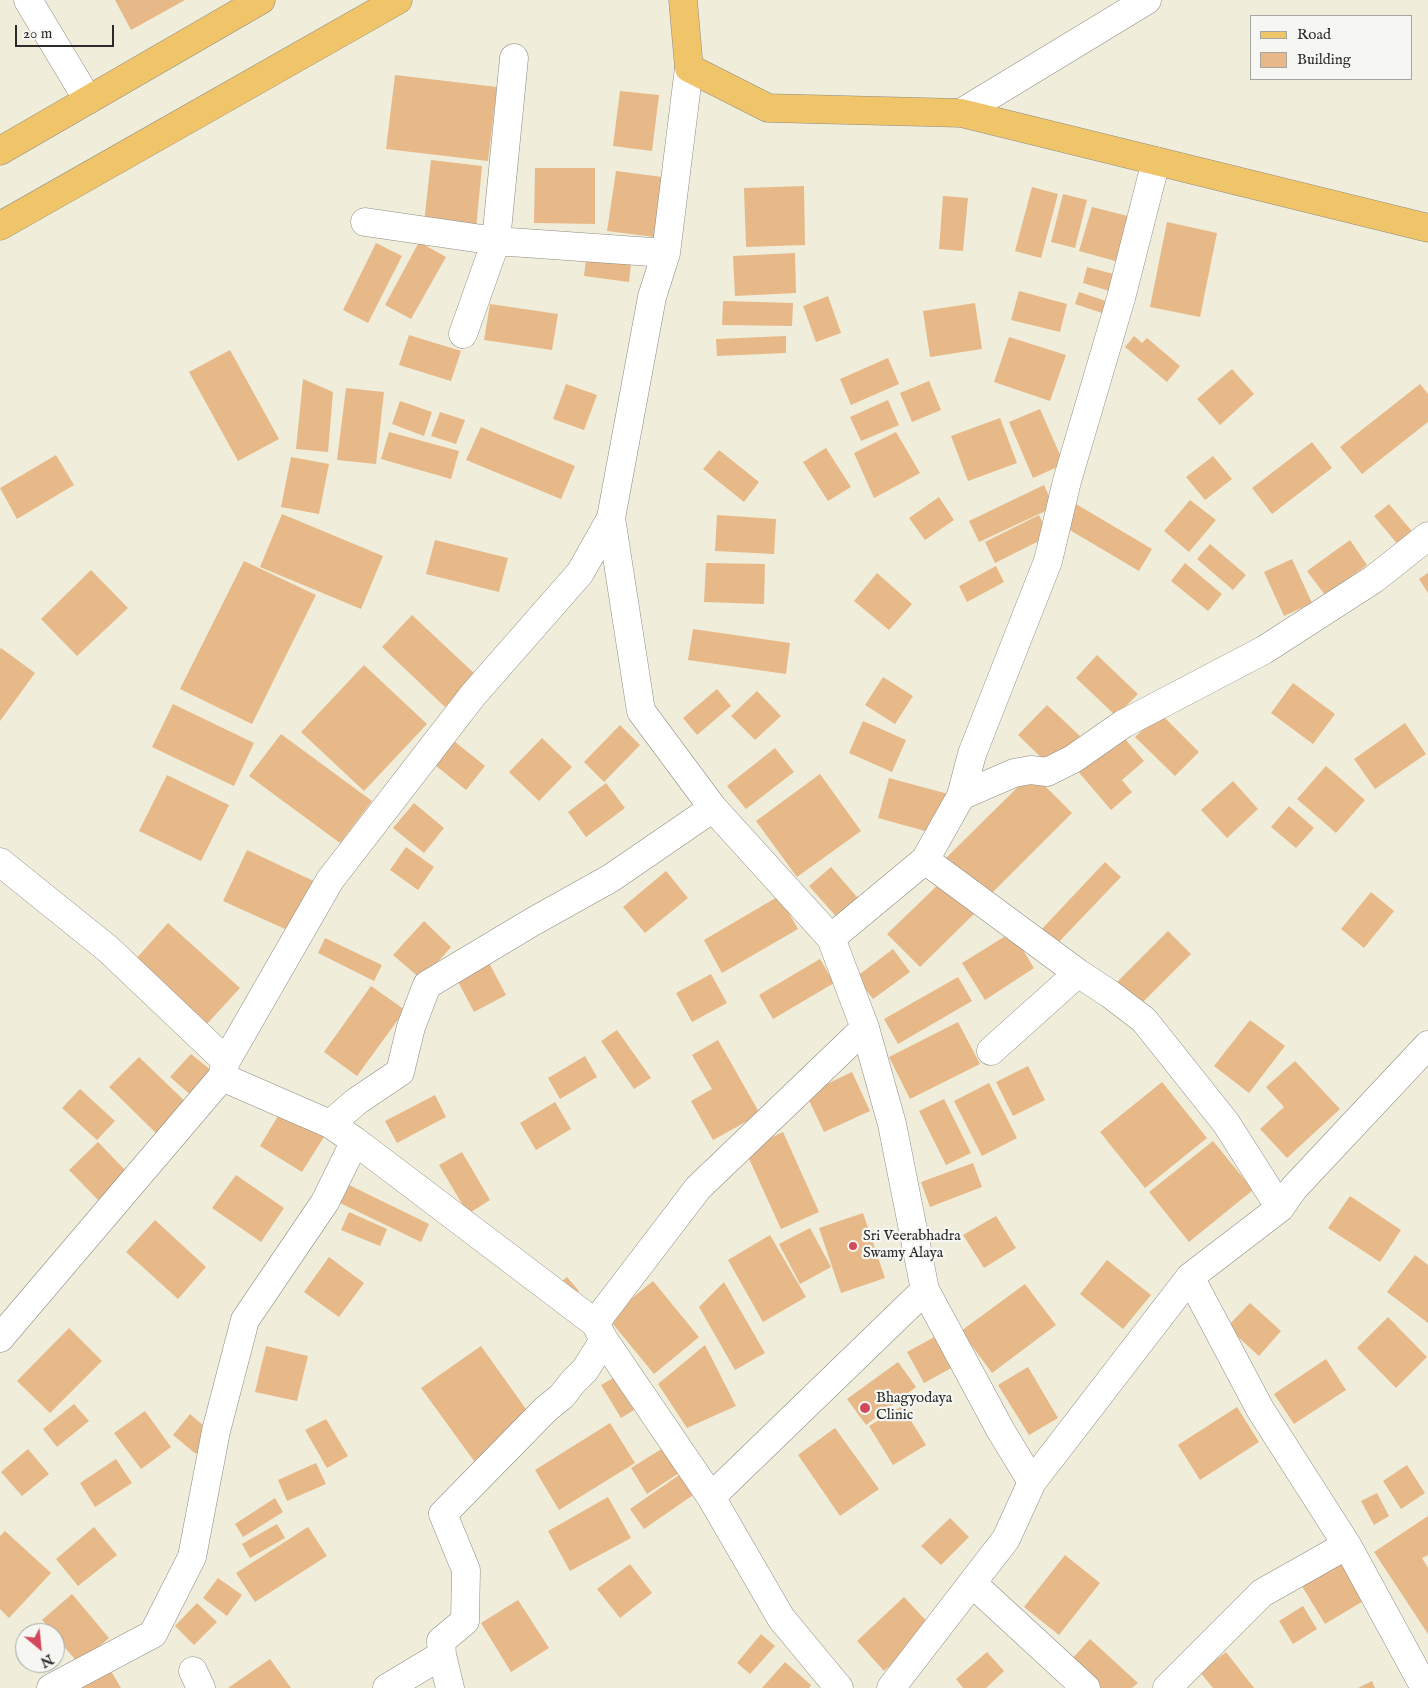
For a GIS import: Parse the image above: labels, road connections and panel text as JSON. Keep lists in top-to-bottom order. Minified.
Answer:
{"places":["Sri Veerabhadra Swamy Alaya","Bhagyodaya Clinic"],"legend":["Road","Building"],"scale_bar":"20 m","north":"bottom right"}
